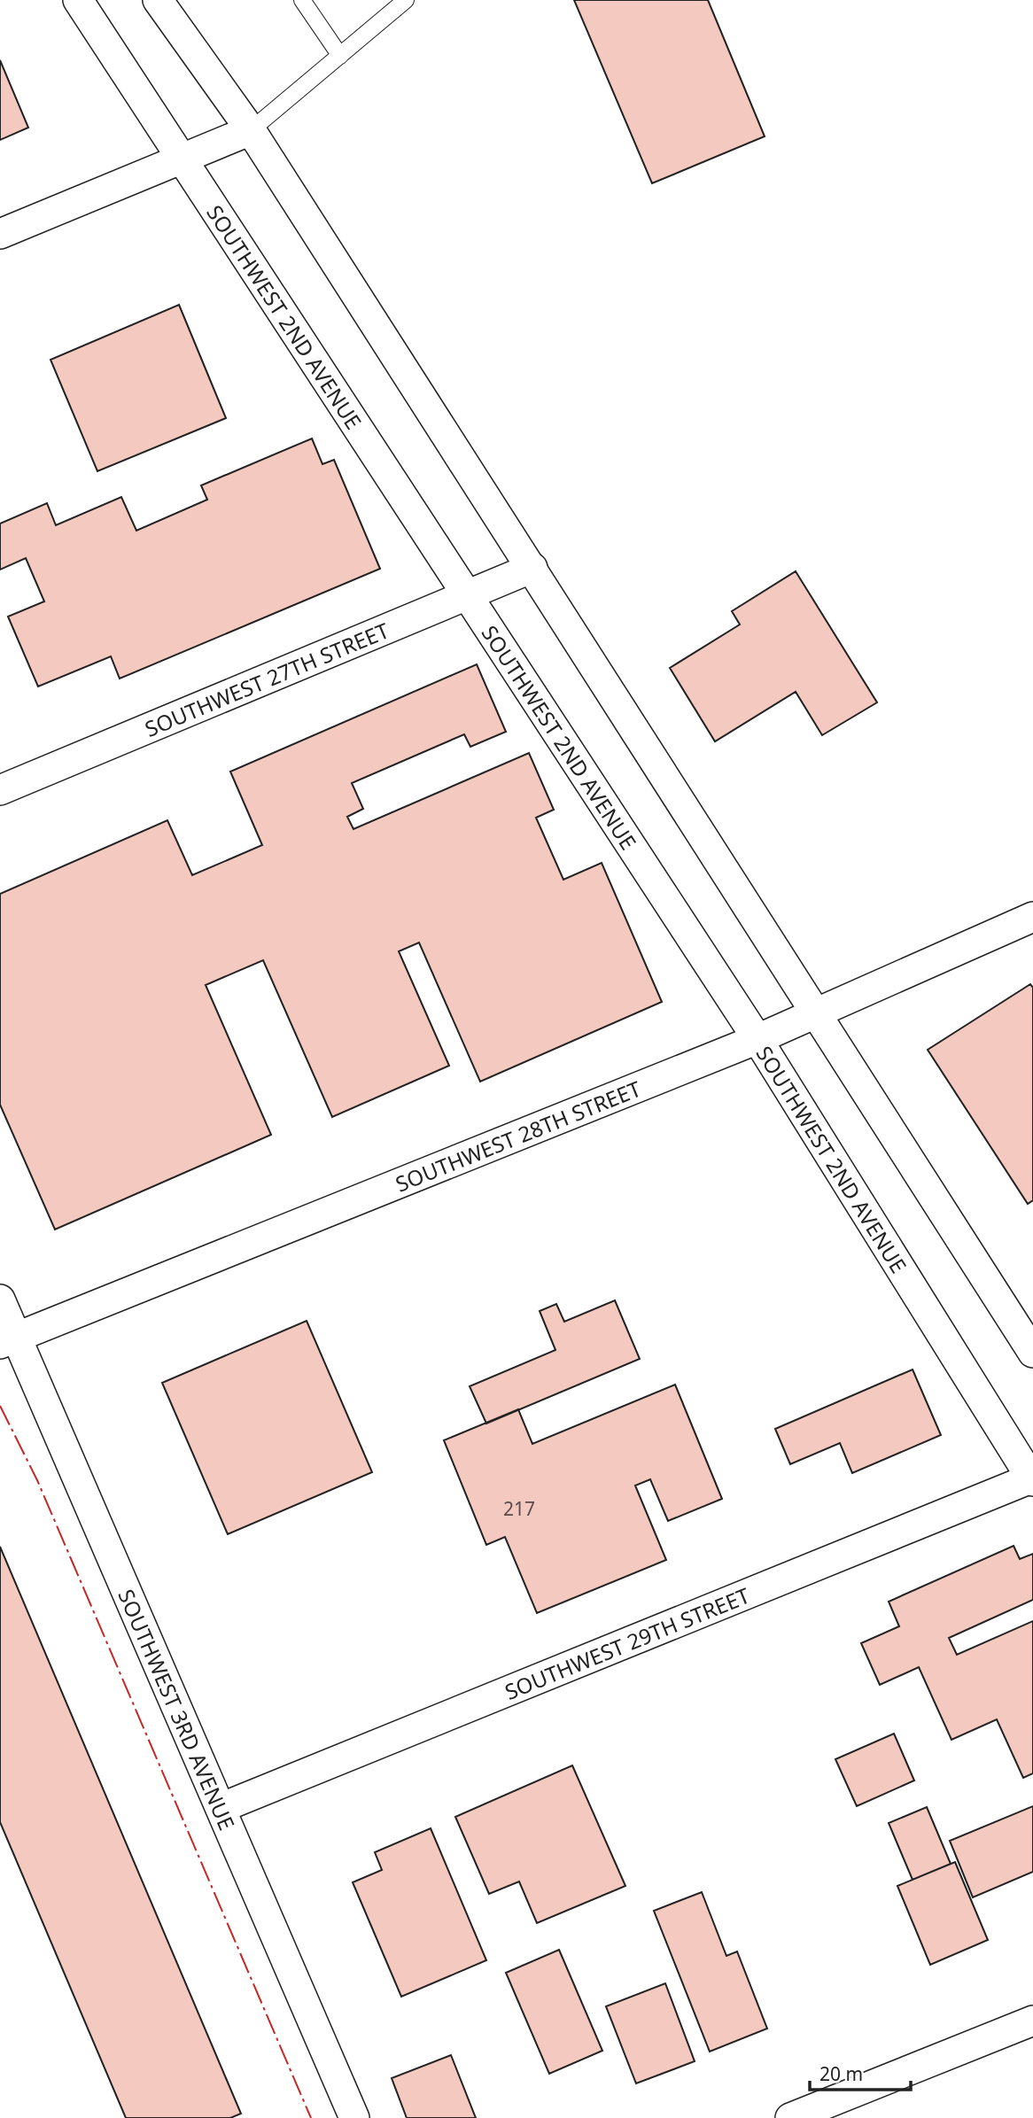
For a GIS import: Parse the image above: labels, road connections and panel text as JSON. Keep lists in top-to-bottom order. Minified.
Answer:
{"streets":{"street":["SOUTHWEST 2ND AVENUE","SOUTHWEST 27TH STREET","SOUTHWEST 28TH STREET","SOUTHWEST 29TH STREET","SOUTHWEST 3RD AVENUE"]},"crossings":[["SOUTHWEST 2ND AVENUE","SOUTHWEST 27TH STREET"],["SOUTHWEST 2ND AVENUE","SOUTHWEST 28TH STREET"],["SOUTHWEST 2ND AVENUE","SOUTHWEST 29TH STREET"],["SOUTHWEST 28TH STREET","SOUTHWEST 3RD AVENUE"],["SOUTHWEST 29TH STREET","SOUTHWEST 3RD AVENUE"]],"house_numbers":["217"],"scale_bar":"20 m"}
